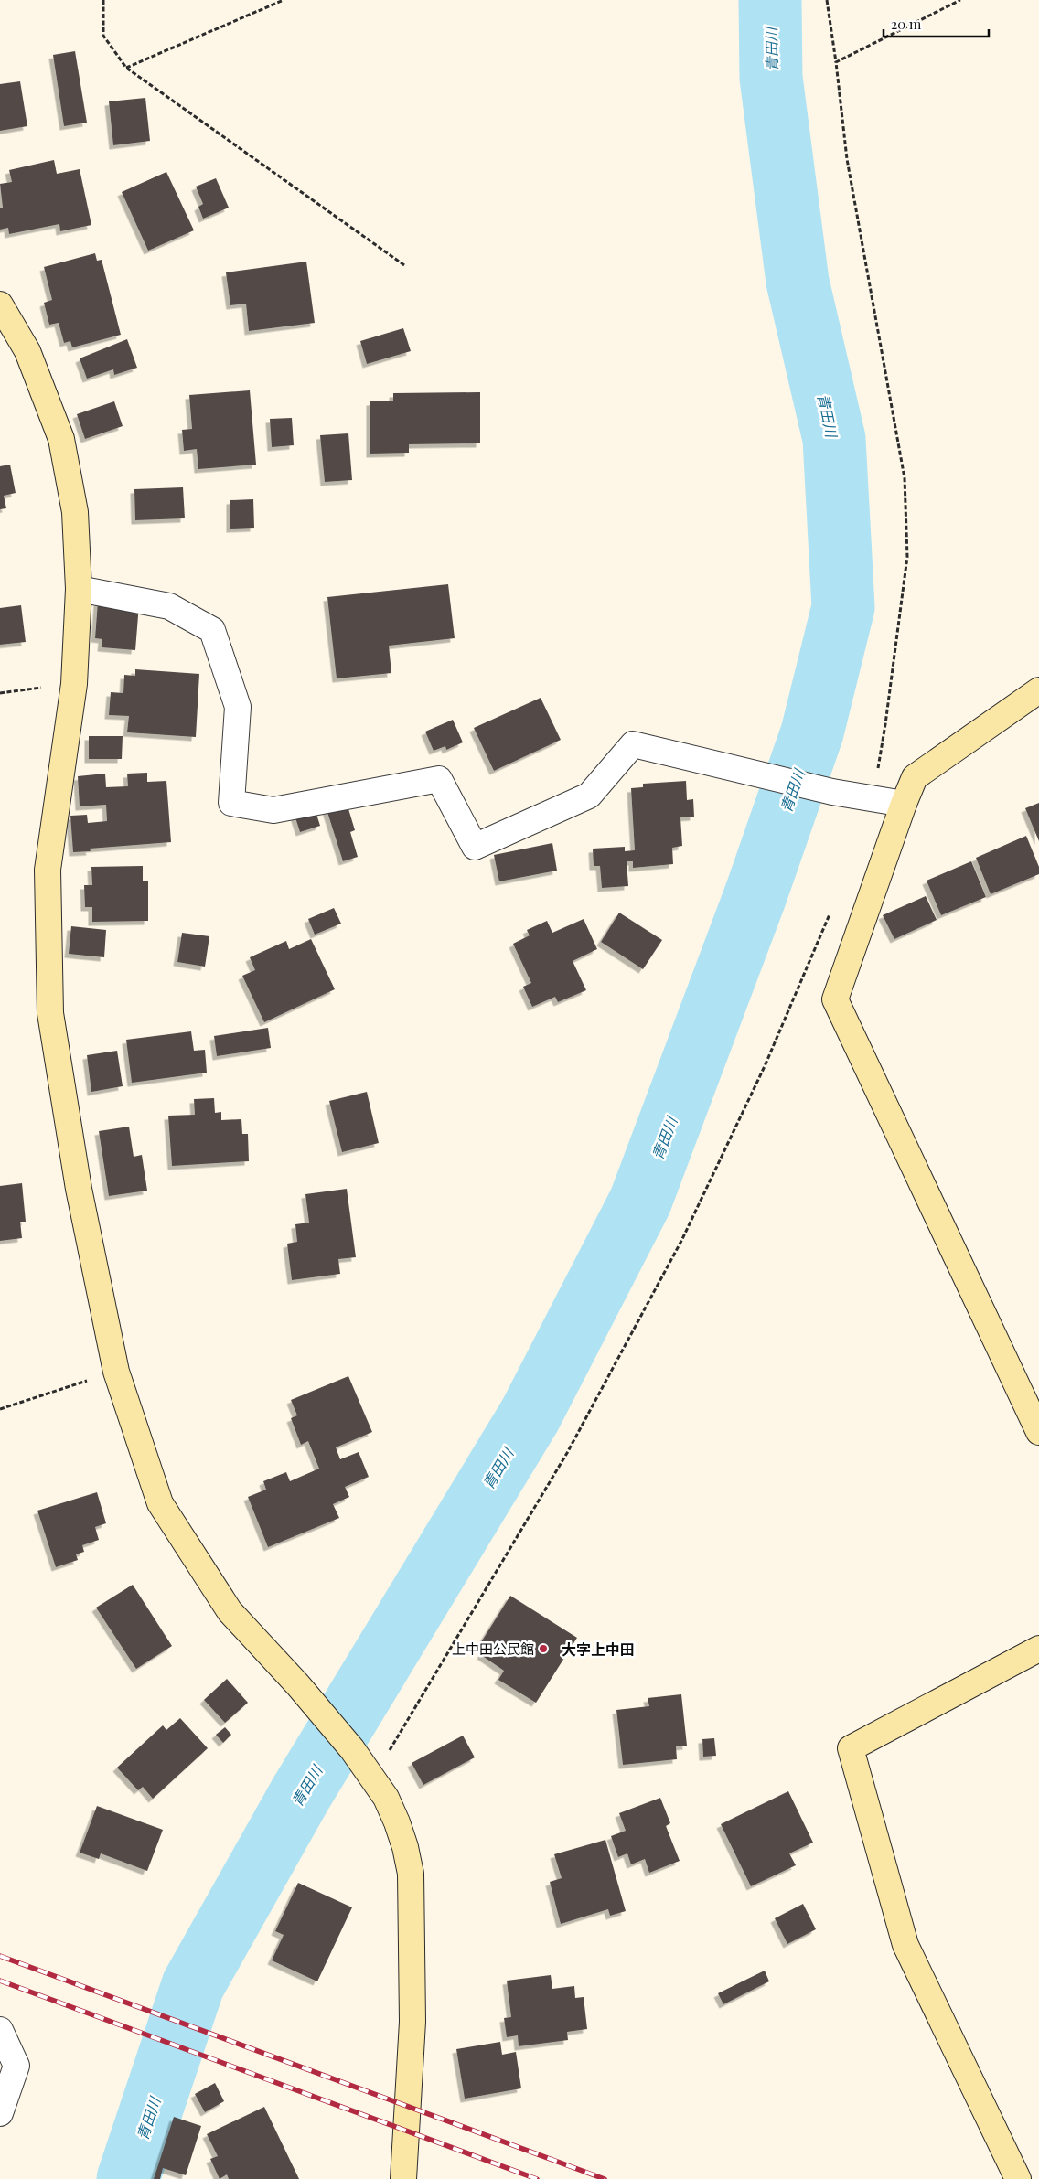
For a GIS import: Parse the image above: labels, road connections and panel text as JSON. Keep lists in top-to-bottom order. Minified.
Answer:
{"districts":["大字上中田"],"water":["青田川"],"places":["上中田公民館"],"scale_bar":"20 m"}
